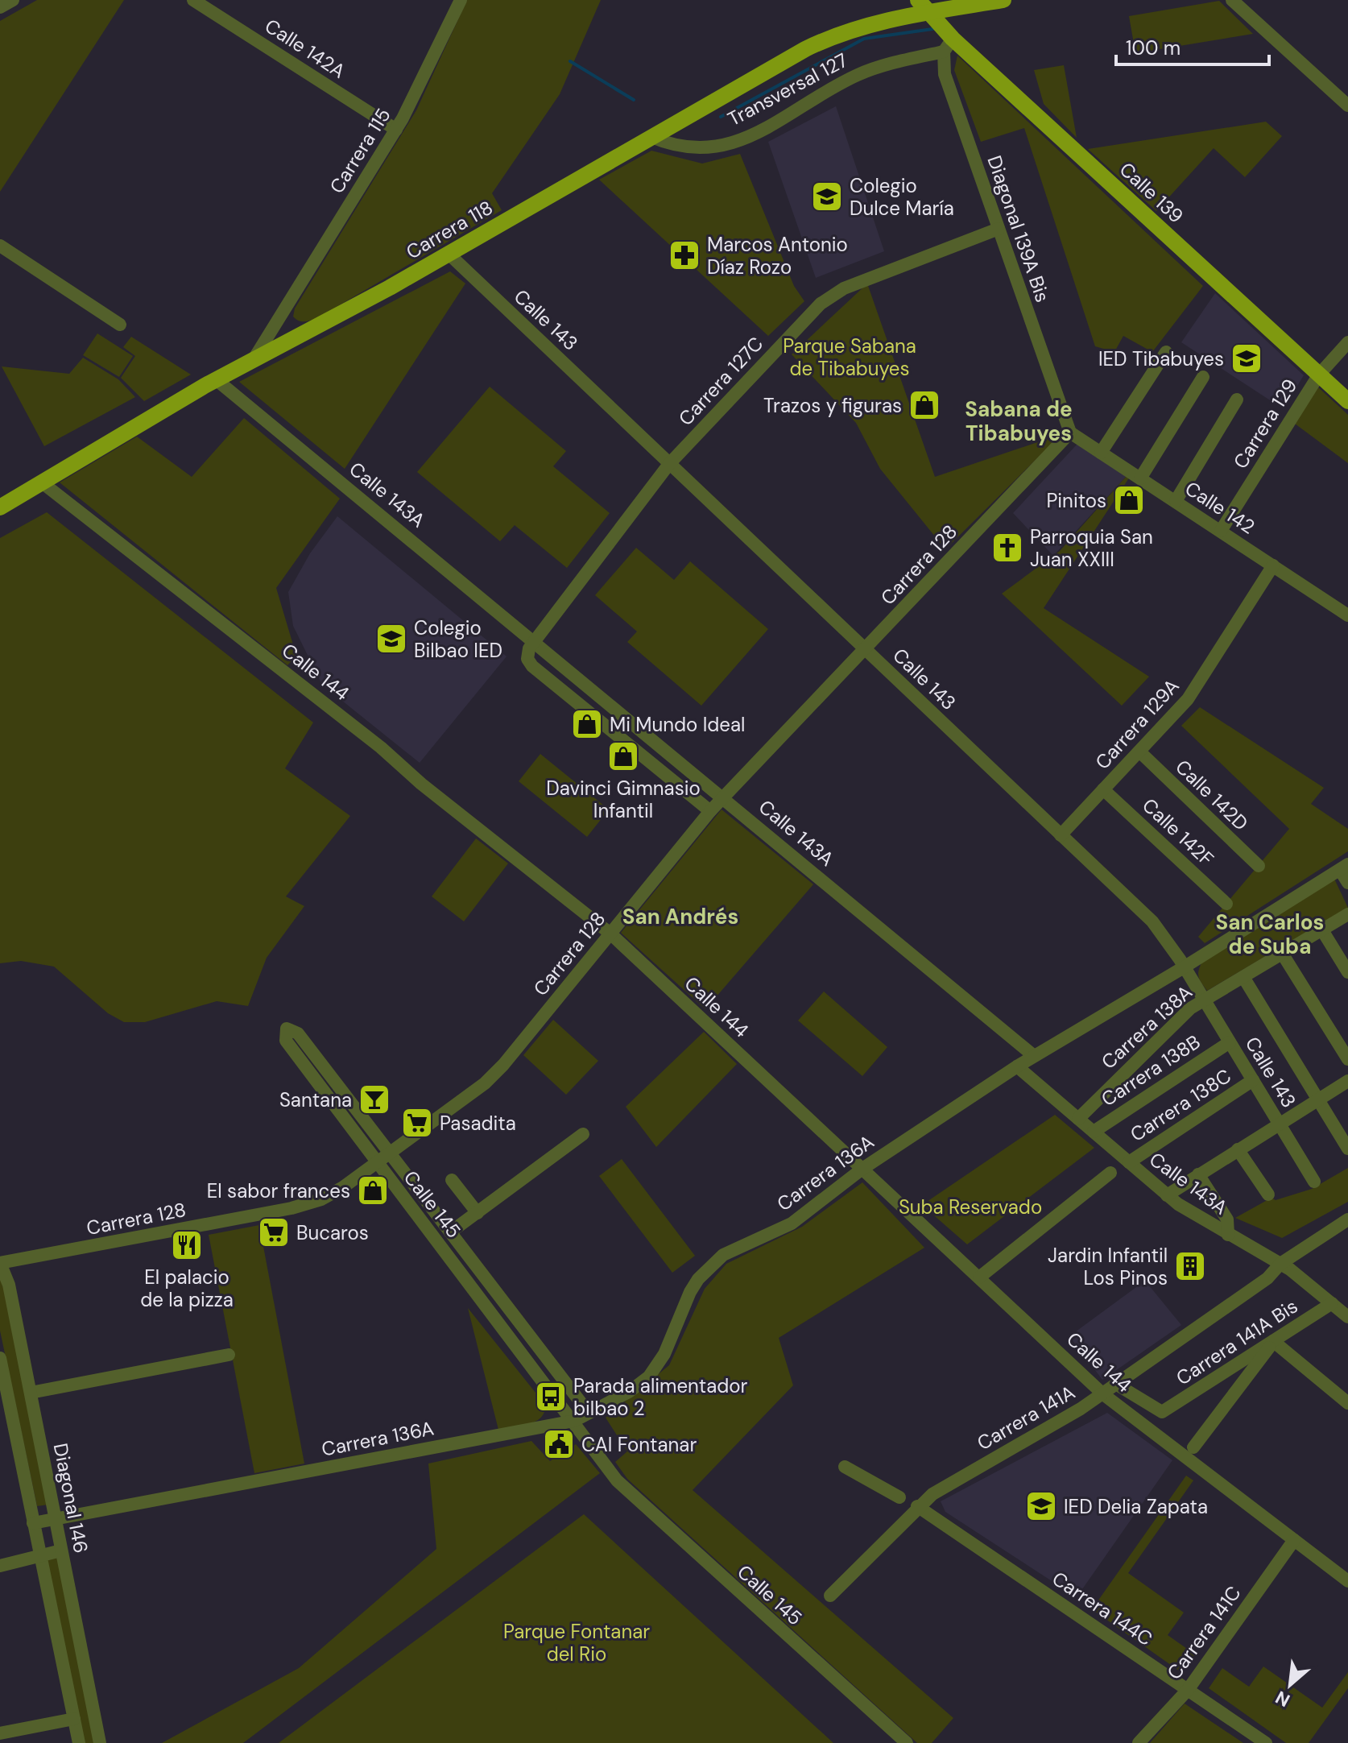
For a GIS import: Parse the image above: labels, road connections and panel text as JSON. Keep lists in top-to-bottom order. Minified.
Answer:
{"streets":{"main road":["Calle 139","Carrera 118"],"street":["Calle 142A","Transversal 127","Carrera 115","Diagonal 139A Bis","Calle 143","Carrera 127C","Carrera 129","Calle 143A","Calle 142","Carrera 128","Calle 144","Carrera 129A","Calle 142D","Calle 142F","Carrera 138A","Carrera 138B","Carrera 138C","Carrera 136A","Calle 145","Carrera 141A Bis","Carrera 141A","Diagonal 146","Carrera 144C","Carrera 141C"]},"crossings":[["Calle 142A","Carrera 115"],["Transversal 127","Calle 139"],["Transversal 127","Diagonal 139A Bis"],["Transversal 127","Carrera 118"],["Carrera 115","Carrera 118"],["Calle 139","Diagonal 139A Bis"],["Calle 139","Carrera 118"],["Calle 139","Carrera 129"],["Diagonal 139A Bis","Carrera 127C"],["Diagonal 139A Bis","Calle 142"],["Diagonal 139A Bis","Carrera 128"],["Carrera 118","Calle 143"],["Carrera 118","Calle 143A"],["Carrera 118","Calle 144"],["Calle 143","Carrera 127C"],["Calle 143","Carrera 128"],["Calle 143","Carrera 129A"],["Calle 143","Carrera 138A"],["Calle 143","Carrera 138B"],["Calle 143","Carrera 138C"],["Calle 143","Carrera 136A"],["Carrera 127C","Calle 143A"],["Carrera 129","Calle 142"],["Calle 143A","Carrera 128"],["Calle 143A","Carrera 138A"],["Calle 143A","Carrera 138B"],["Calle 143A","Carrera 138C"],["Calle 143A","Carrera 136A"],["Calle 143A","Carrera 141A Bis"],["Calle 143A","Carrera 141A"],["Calle 142","Carrera 128"],["Calle 142","Carrera 129A"],["Carrera 128","Calle 144"],["Carrera 128","Calle 145"],["Carrera 128","Diagonal 146"],["Calle 144","Carrera 136A"],["Calle 144","Carrera 141A"],["Calle 144","Carrera 141C"],["Carrera 129A","Calle 142D"],["Carrera 129A","Calle 142F"],["Carrera 136A","Calle 145"],["Carrera 136A","Diagonal 146"],["Carrera 141A Bis","Carrera 141A"],["Carrera 141A","Carrera 144C"],["Carrera 144C","Carrera 141C"]],"districts":["Sabana de Tibabuyes","San Andrés","San Carlos de Suba"],"parks":["Parque Sabana de Tibabuyes","Suba Reservado","Parque Fontanar del Rio"],"places":{"school or university":["Colegio Dulce María","IED Tibabuyes","Colegio Bilbao IED","IED Delia Zapata"],"pharmacy":["Marcos Antonio Díaz Rozo"],"shop":["Trazos y figuras","Pinitos","Mi Mundo Ideal","Davinci Gimnasio Infantil","El sabor frances"],"church":["Parroquia San Juan XXIII"],"bar":["Santana"],"supermarket":["Pasadita","Bucaros"],"restaurant":["El palacio de la pizza"],"building":["Jardin Infantil Los Pinos"],"bus stop":["Parada alimentador bilbao 2"],"public building":["CAI Fontanar"]},"scale_bar":"100 m","north":"bottom left"}
